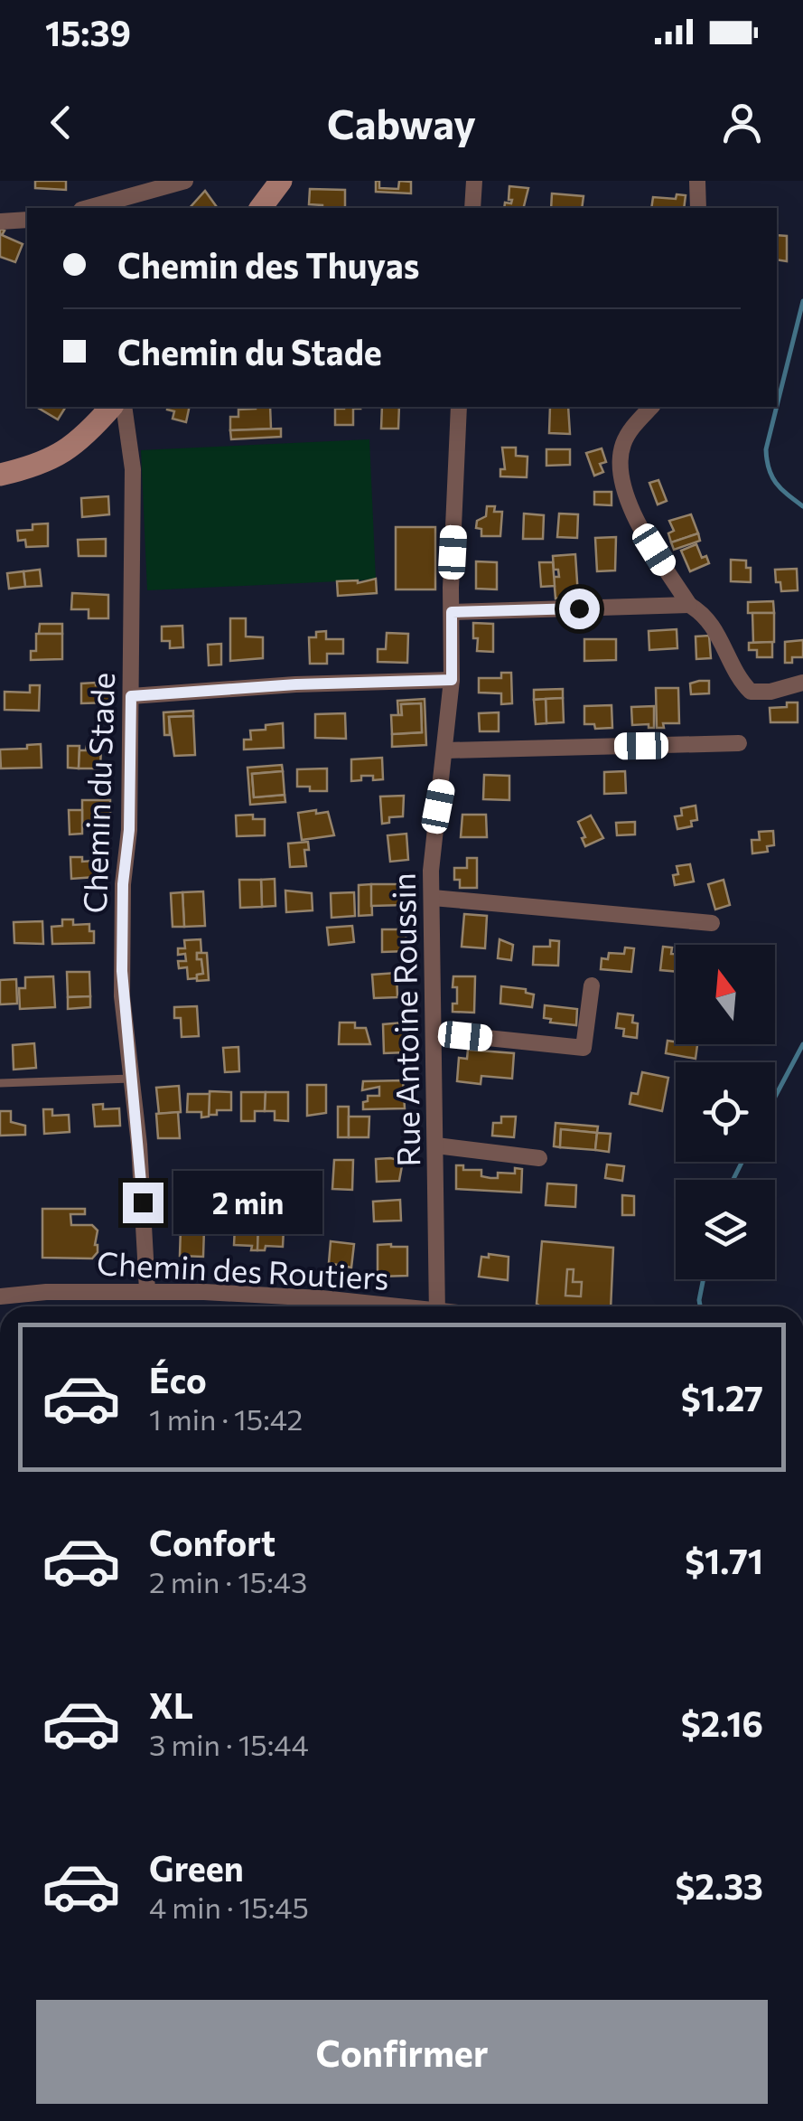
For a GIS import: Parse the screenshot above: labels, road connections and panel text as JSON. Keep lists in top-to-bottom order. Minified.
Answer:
{"streets":{"street":["Chemin du Stade","Rue Antoine Roussin","Chemin des Routiers"]},"crossings":[["Chemin du Stade","Chemin des Routiers"]],"north":"top","page":{"status":"15:39","header":"Cabway","banner":["Chemin des Thuyas","Chemin du Stade"],"bubble":"2 min","list":[{"name":"Éco","note":"1 min · 15:42","value":"$1.27"},{"name":"Confort","note":"2 min · 15:43","value":"$1.71"},{"name":"XL","note":"3 min · 15:44","value":"$2.16"},{"name":"Green","note":"4 min · 15:45","value":"$2.33"}],"buttons":"Confirmer"}}
